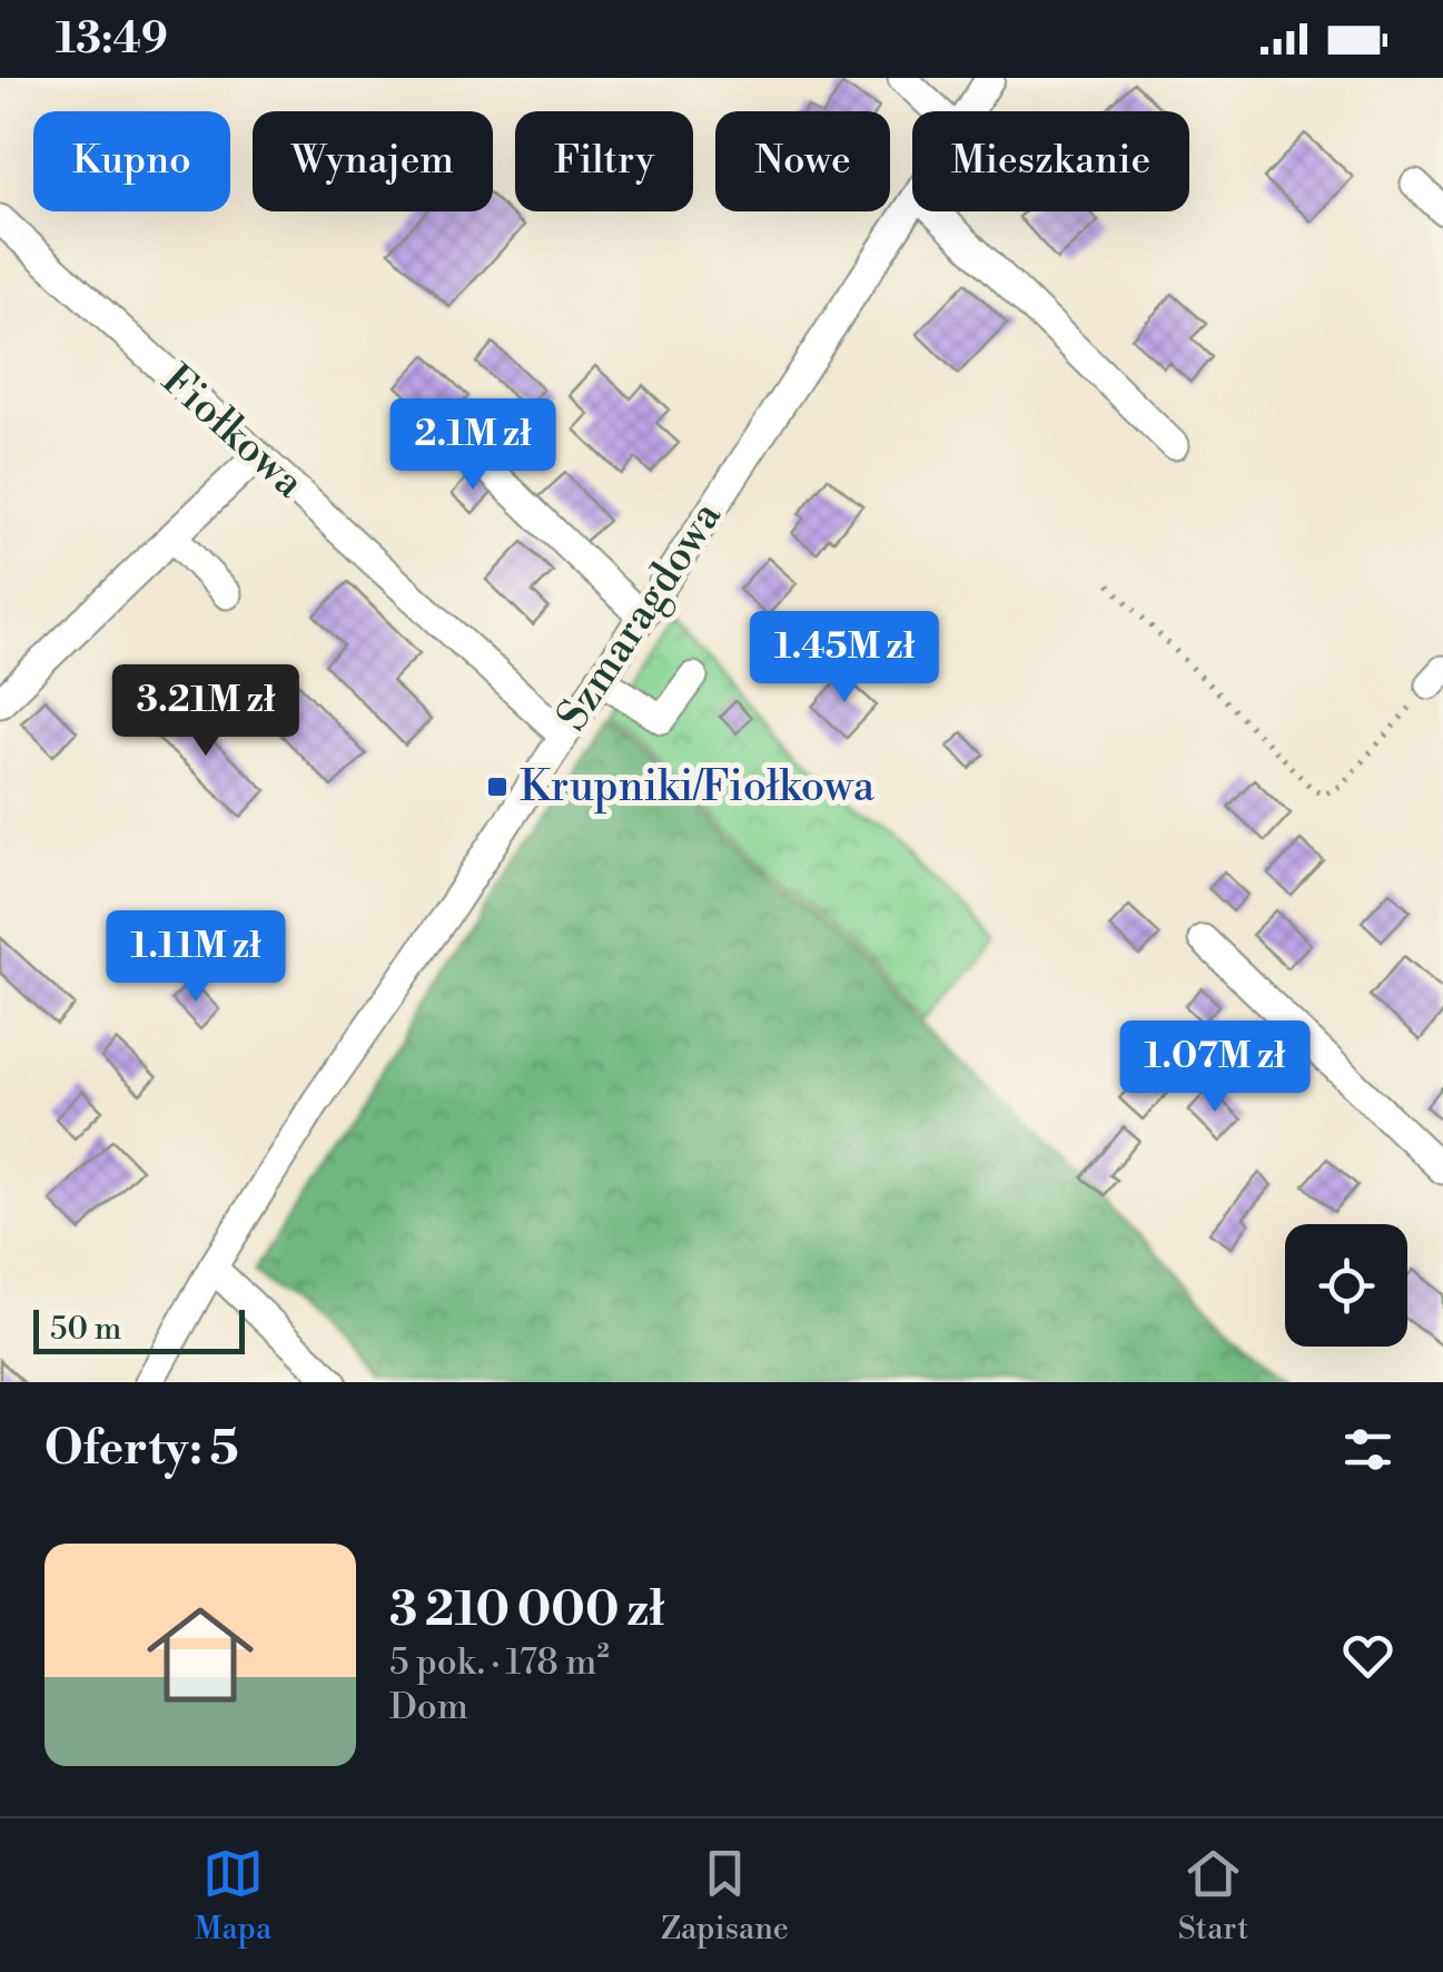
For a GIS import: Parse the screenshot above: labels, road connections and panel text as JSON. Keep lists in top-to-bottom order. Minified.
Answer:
{"streets":{"street":["Fiołkowa","Szmaragdowa"]},"crossings":[["Fiołkowa","Szmaragdowa"]],"places":{"transit":["Krupniki/Fiołkowa"]},"scale_bar":"50 m","page":{"status":"13:49","chip":["Kupno","Wynajem","Filtry","Nowe","Mieszkanie"],"price":["2.1M zł","1.45M zł","3.21M zł","1.11M zł","1.07M zł"],"scale":"50 m","heading":"Oferty: 5","list":[{"name":"3 210 000 zł","note":"5 pok. · 178 m² · Dom"}],"tabs":["Mapa","Zapisane","Start"]}}
